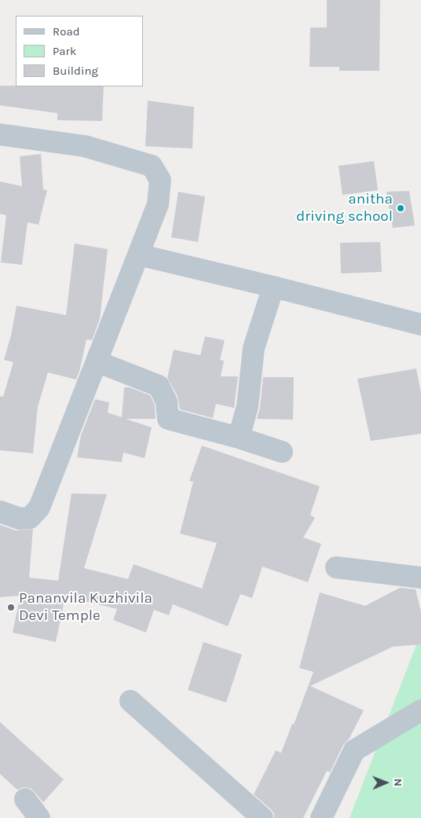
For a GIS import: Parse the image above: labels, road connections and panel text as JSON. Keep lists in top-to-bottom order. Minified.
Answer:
{"places":["anitha driving school","Pananvila Kuzhivila Devi Temple"],"legend":["Road","Park","Building"],"north":"right"}
